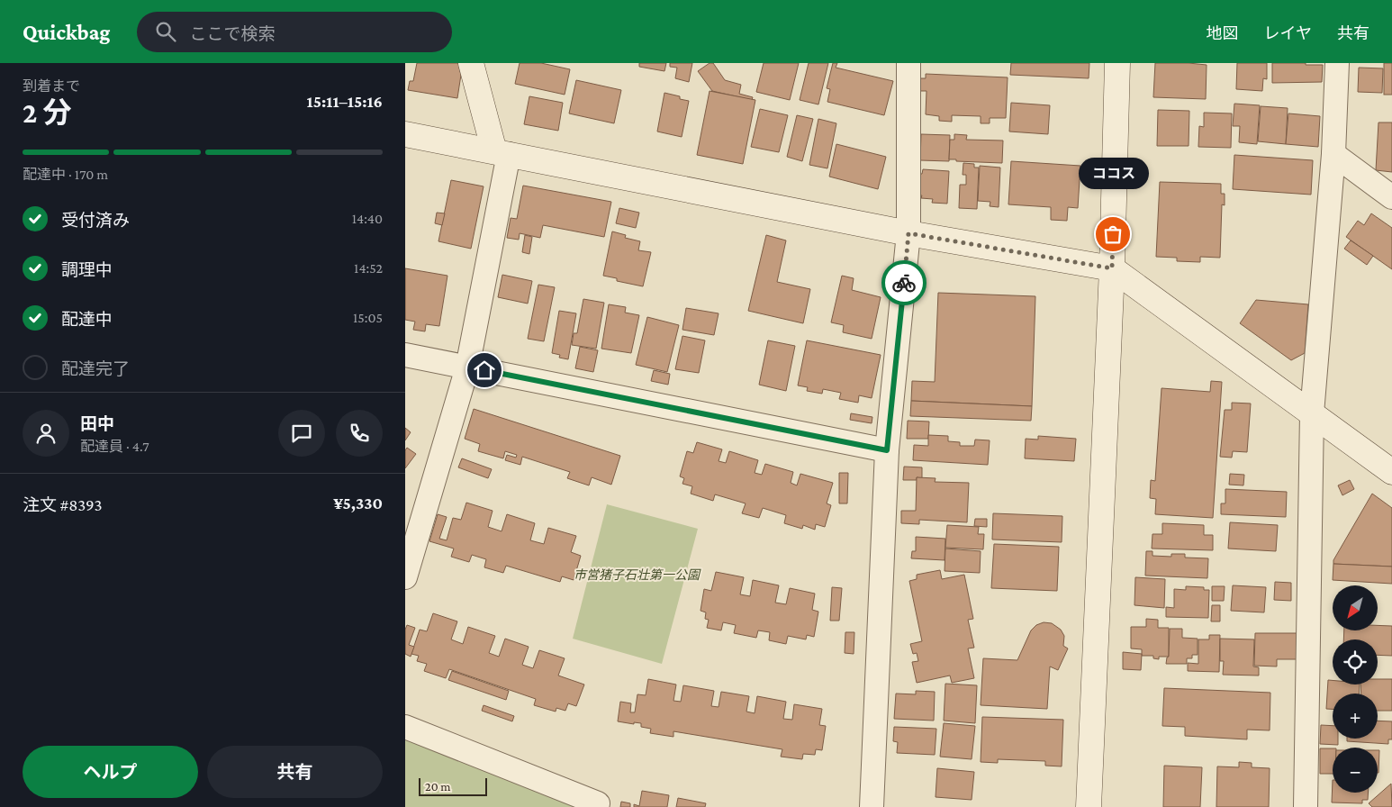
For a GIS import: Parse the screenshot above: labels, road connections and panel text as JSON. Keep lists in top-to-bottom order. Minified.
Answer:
{"parks":["市営猪子石壮第一公園"],"places":["ココス"],"scale_bar":"20 m","north":"bottom left","page":{"header":"Quickbag","search":"ここで検索","nav":["地図","レイヤ","共有"],"heading":["2 分","到着まで","15:11–15:16"],"panel":["田中","配達員 · 4.7","注文 #8393","¥5,330"],"bar":"配達中 · 170 m","bubble":"ココス","list":[["受付済み","14:40"],["調理中","14:52"],["配達中","15:05"],"配達完了"],"map_buttons":["+","−"],"buttons":["ヘルプ","共有"],"scale":"20 m"}}
